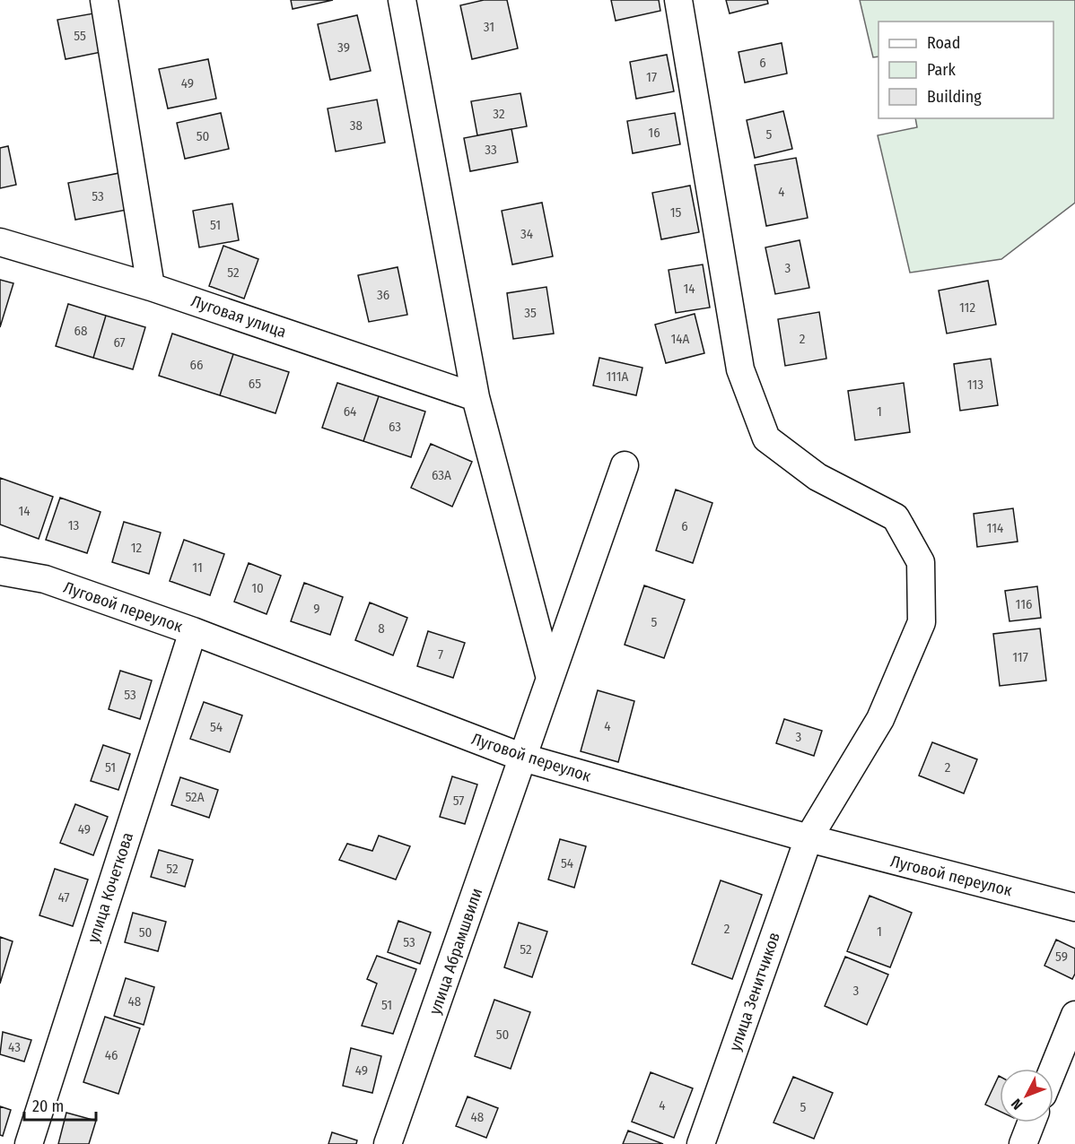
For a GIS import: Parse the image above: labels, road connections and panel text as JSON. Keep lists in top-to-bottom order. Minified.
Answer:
{"streets":{"street":["Луговая улица","Луговой переулок","улица Кочеткова","улица Абрамшвили","улица Зенитчиков"]},"crossings":[["Луговой переулок","улица Кочеткова"],["Луговой переулок","улица Абрамшвили"],["Луговой переулок","улица Зенитчиков"]],"house_numbers":["31","55","39","6","17","49","32","38","16","5","50","33","4","53","15","51","34","3","52","14","36","112","35","68","14А","2","67","66","111А","65","113","64","1","63","63А","14","13","6","114","12","11","10","116","9","5","8","7","117","53","4","54","3","51","2","52А","57","49","54","52","47","2","1","50","53","52","59","3","48","51","50","43","46","49","4","5","48"],"legend":["Road","Park","Building"],"scale_bar":"20 m","north":"bottom left"}
